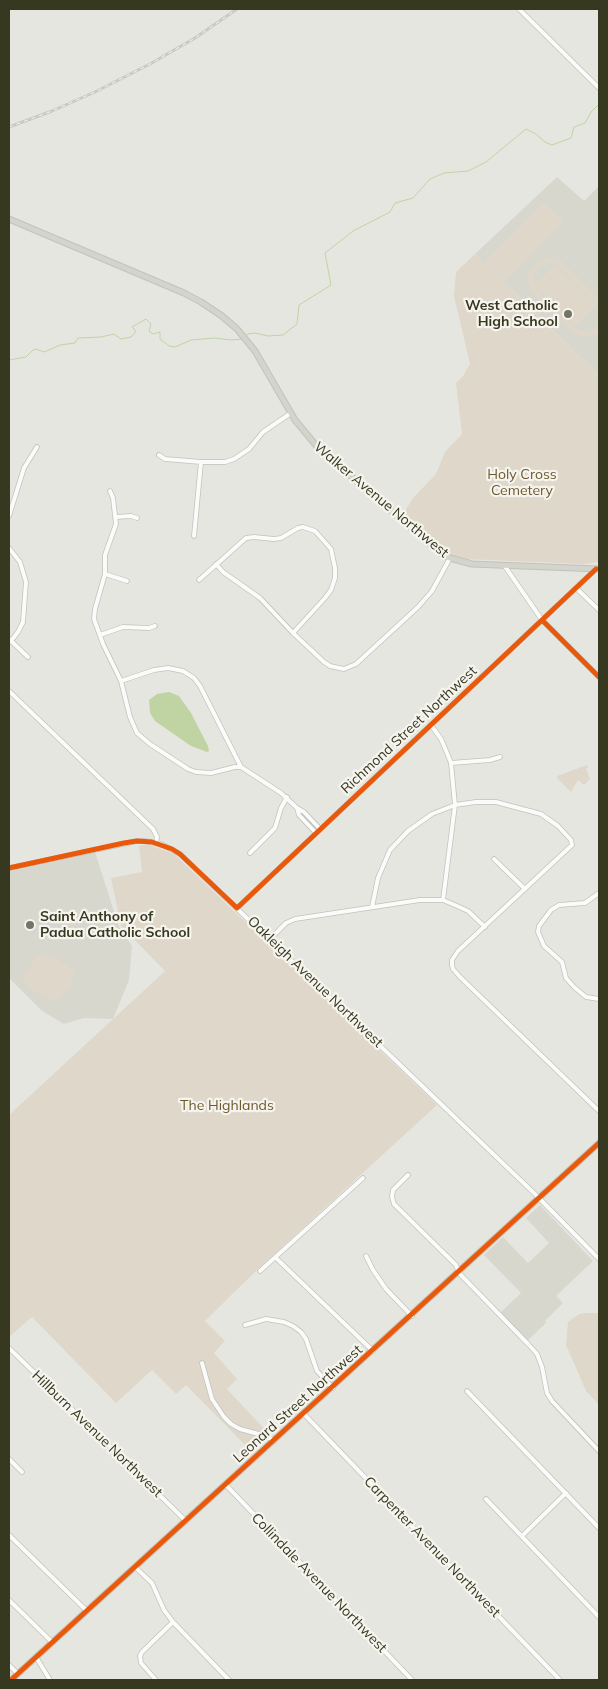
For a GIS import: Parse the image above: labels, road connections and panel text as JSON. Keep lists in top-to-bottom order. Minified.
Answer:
{"streets":{"main road":["Walker Avenue Northwest","Leonard Street Northwest"],"street":["Richmond Street Northwest","Oakleigh Avenue Northwest","Hillburn Avenue Northwest","Carpenter Avenue Northwest","Collindale Avenue Northwest"]},"crossings":[["Walker Avenue Northwest","Richmond Street Northwest"],["Richmond Street Northwest","Oakleigh Avenue Northwest"],["Oakleigh Avenue Northwest","Leonard Street Northwest"],["Leonard Street Northwest","Hillburn Avenue Northwest"],["Leonard Street Northwest","Carpenter Avenue Northwest"],["Leonard Street Northwest","Collindale Avenue Northwest"]],"parks":["Holy Cross Cemetery","The Highlands"],"places":["West Catholic High School","Saint Anthony of Padua Catholic School"]}
